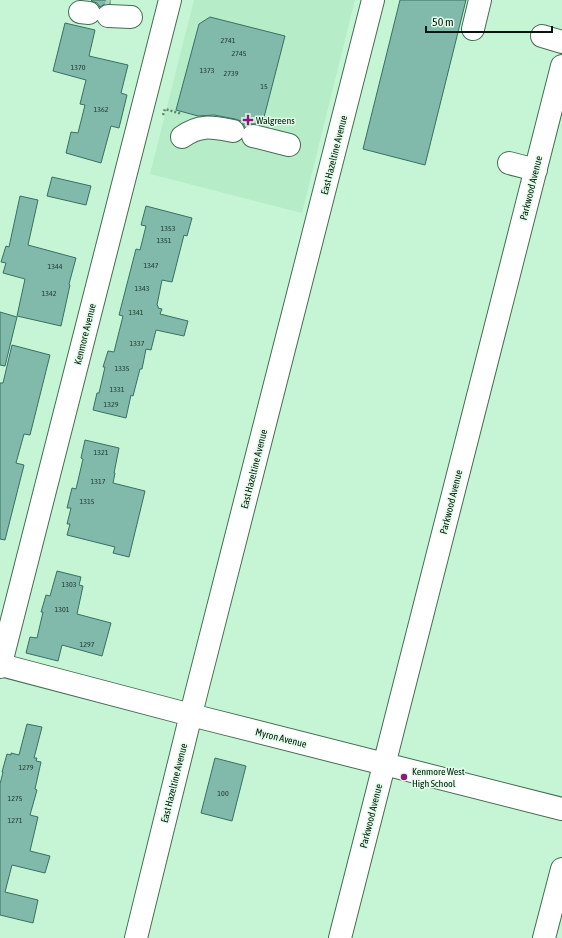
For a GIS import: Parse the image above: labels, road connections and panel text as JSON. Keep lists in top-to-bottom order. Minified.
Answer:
{"streets":{"street":["East Hazeltine Avenue","Parkwood Avenue","Kenmore Avenue","Myron Avenue"]},"crossings":[["East Hazeltine Avenue","Myron Avenue"],["Parkwood Avenue","Myron Avenue"],["Kenmore Avenue","Myron Avenue"]],"places":{"health":["Walgreens"],"other":["Kenmore West High School"]},"house_numbers":["2741","2745","1370","1373","2739","15","1362","1353","1351","1347","1344","1343","1342","1341","1337","1335","1331","1329","1321","1317","1315","1303","1301","1297","1279","100","1275","1271"],"scale_bar":"50 m"}
